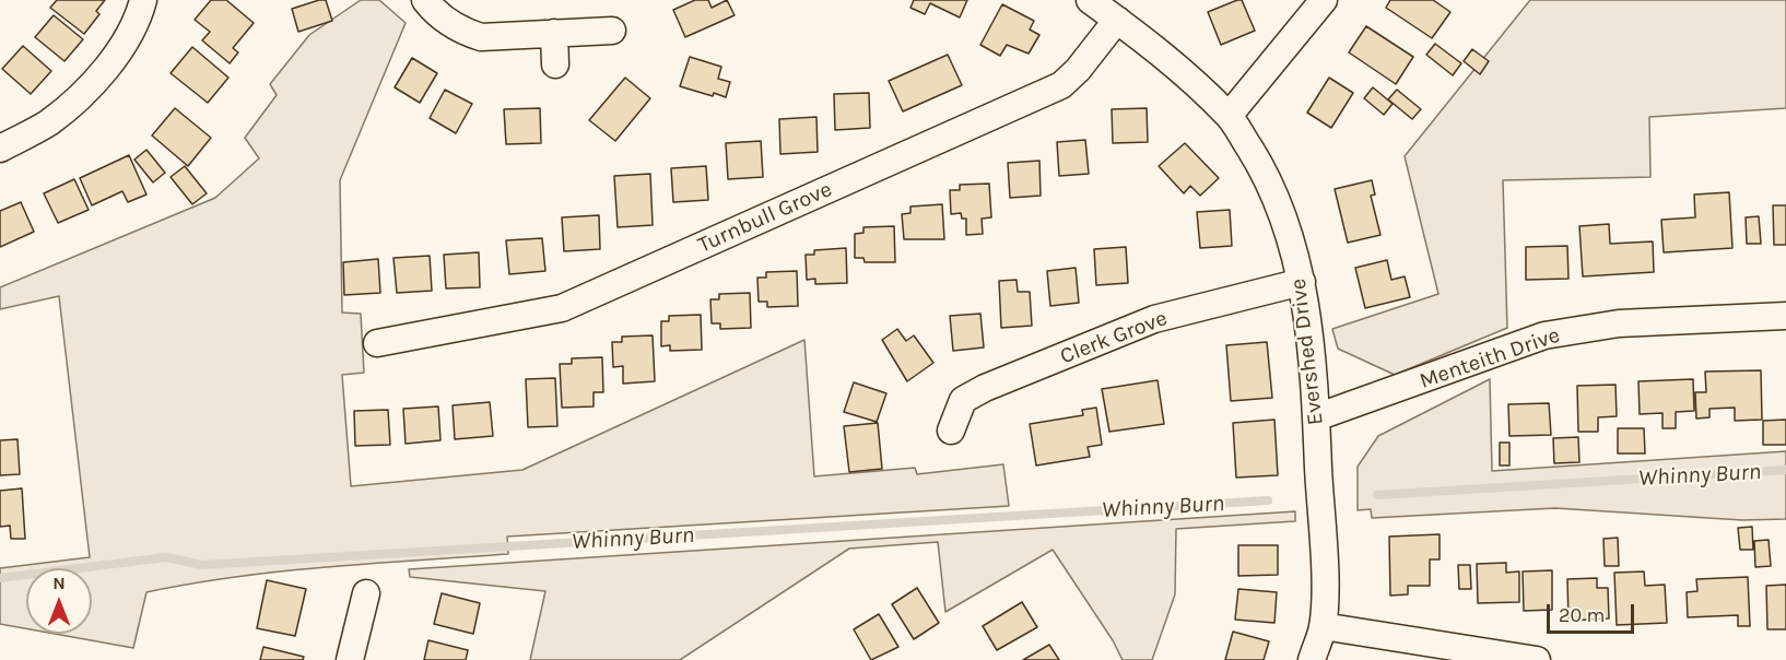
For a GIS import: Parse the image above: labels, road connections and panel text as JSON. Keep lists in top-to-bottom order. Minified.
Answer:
{"streets":{"street":["Turnbull Grove","Clerk Grove","Evershed Drive","Menteith Drive"]},"crossings":[["Turnbull Grove","Evershed Drive"],["Clerk Grove","Evershed Drive"],["Evershed Drive","Menteith Drive"]],"water":["Whinny Burn"],"scale_bar":"20 m","north":"top"}
